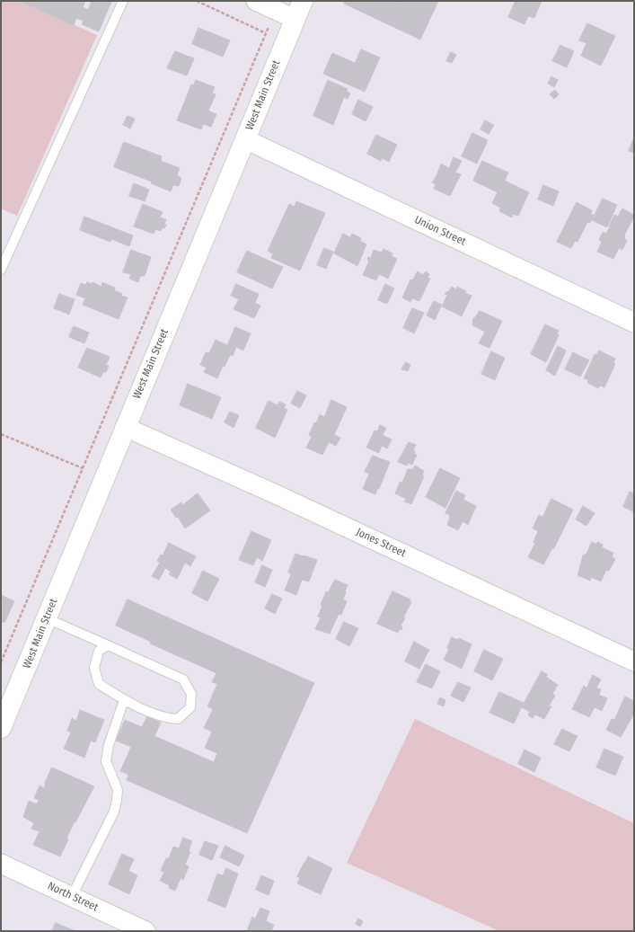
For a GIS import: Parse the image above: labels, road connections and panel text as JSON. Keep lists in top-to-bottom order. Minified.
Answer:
{"streets":{"main road":["West Main Street"],"street":["Union Street","Jones Street","North Street"]},"crossings":[["West Main Street","Union Street"],["West Main Street","Jones Street"]]}
